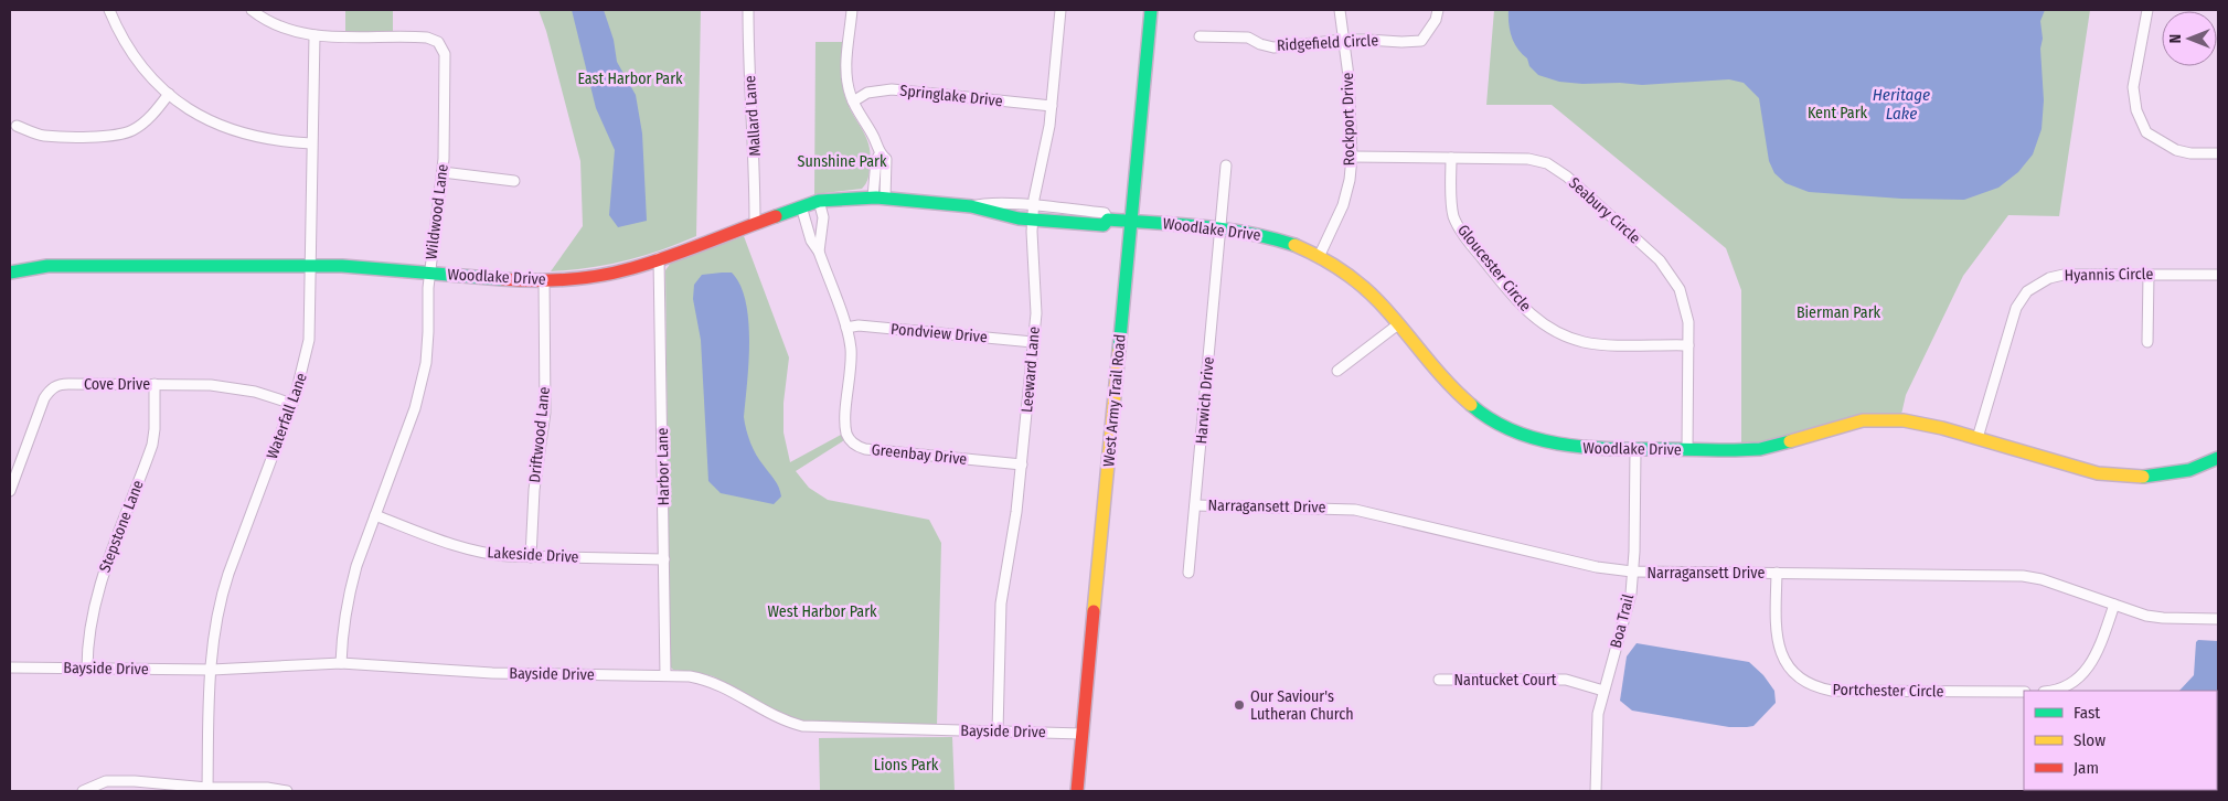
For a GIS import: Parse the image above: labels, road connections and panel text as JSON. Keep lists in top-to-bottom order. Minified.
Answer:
{"streets":{"street":["Ridgefield Circle","Springlake Drive","Mallard Lane","Rockport Drive","Seabury Circle","Wildwood Lane","Woodlake Drive","Gloucester Circle","Hyannis Circle","Pondview Drive","Leeward Lane","Cove Drive","West Army Trail Road","Harwich Drive","Waterfall Lane","Driftwood Lane","Greenbay Drive","Harbor Lane","Narragansett Drive","Stepstone Lane","Lakeside Drive","Boa Trail","Bayside Drive","Nantucket Court","Portchester Circle"]},"crossings":[["Ridgefield Circle","Rockport Drive"],["Springlake Drive","Leeward Lane"],["Mallard Lane","Woodlake Drive"],["Rockport Drive","Seabury Circle"],["Rockport Drive","Woodlake Drive"],["Seabury Circle","Woodlake Drive"],["Seabury Circle","Gloucester Circle"],["Wildwood Lane","Woodlake Drive"],["Wildwood Lane","Waterfall Lane"],["Wildwood Lane","Lakeside Drive"],["Wildwood Lane","Bayside Drive"],["Woodlake Drive","Hyannis Circle"],["Woodlake Drive","Leeward Lane"],["Woodlake Drive","West Army Trail Road"],["Woodlake Drive","Harwich Drive"],["Woodlake Drive","Waterfall Lane"],["Woodlake Drive","Driftwood Lane"],["Woodlake Drive","Greenbay Drive"],["Woodlake Drive","Harbor Lane"],["Woodlake Drive","Boa Trail"],["Pondview Drive","Leeward Lane"],["Pondview Drive","Greenbay Drive"],["Leeward Lane","Greenbay Drive"],["Leeward Lane","Bayside Drive"],["Cove Drive","Waterfall Lane"],["Cove Drive","Stepstone Lane"],["West Army Trail Road","Bayside Drive"],["Harwich Drive","Narragansett Drive"],["Waterfall Lane","Bayside Drive"],["Driftwood Lane","Lakeside Drive"],["Harbor Lane","Lakeside Drive"],["Harbor Lane","Bayside Drive"],["Narragansett Drive","Boa Trail"],["Narragansett Drive","Portchester Circle"],["Stepstone Lane","Bayside Drive"],["Boa Trail","Nantucket Court"]],"water":["Heritage Lake"],"parks":["East Harbor Park","Kent Park","Sunshine Park","Bierman Park","West Harbor Park","Lions Park"],"places":["Our Saviour's Lutheran Church"],"legend":["Fast","Slow","Jam"],"north":"left"}
